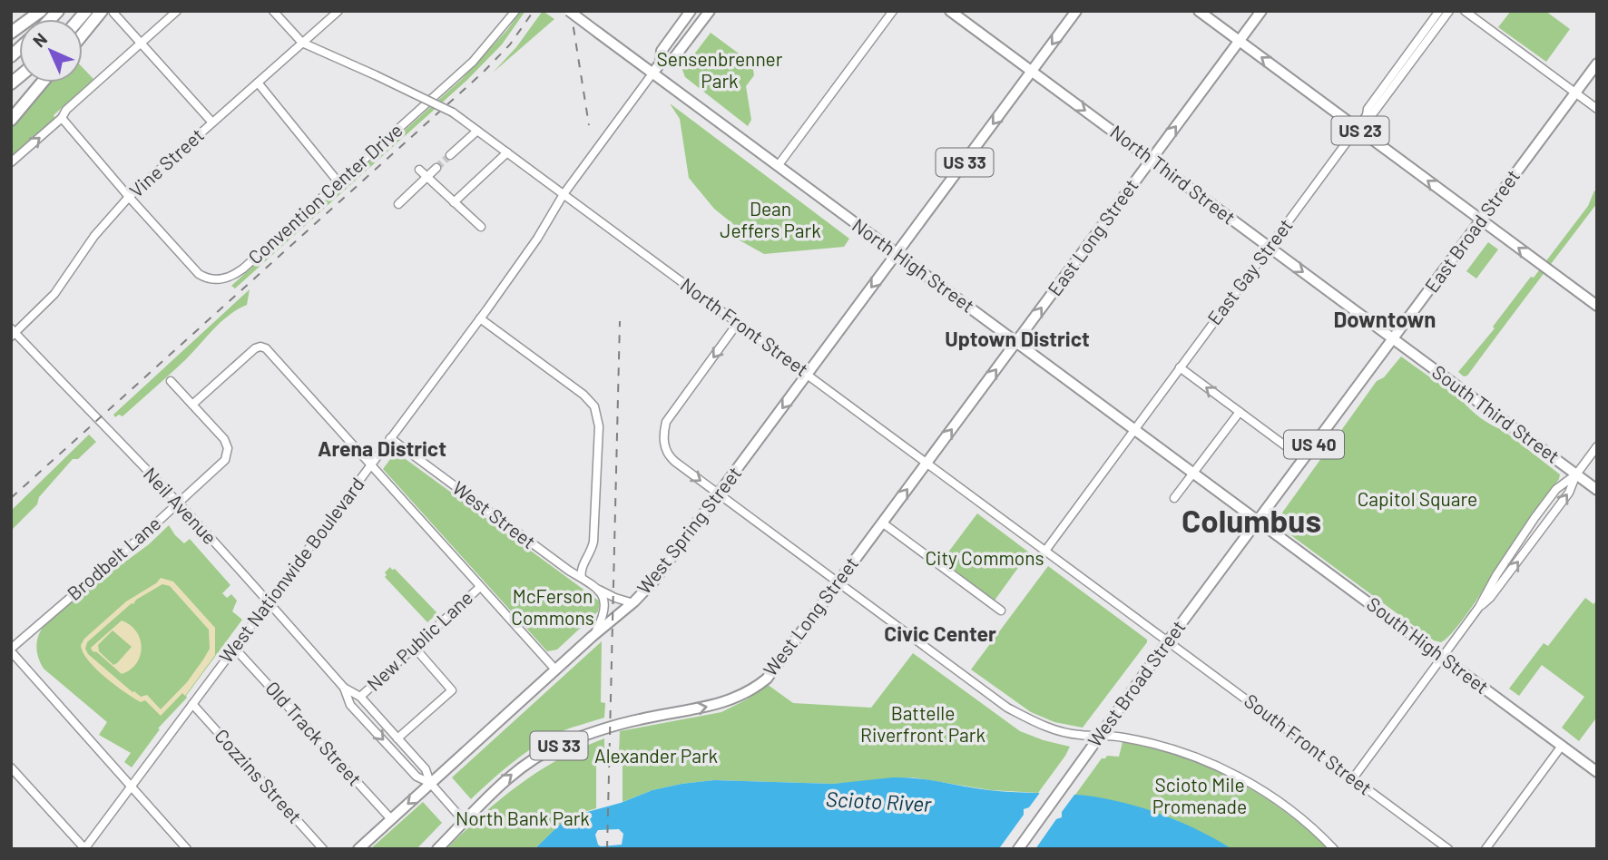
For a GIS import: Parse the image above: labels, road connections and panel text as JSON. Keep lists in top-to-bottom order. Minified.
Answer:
{"streets":{"main road":["US 23","US 33","North Third Street","East Broad Street","East Long Street","North High Street","South Third Street","US 40","West Spring Street","West Long Street","South High Street","West Broad Street"],"street":["Vine Street","Convention Center Drive","East Gay Street","North Front Street","Neil Avenue","West Street","Brodbelt Lane","West Nationwide Boulevard","New Public Lane","Old Track Street","South Front Street","Cozzins Street"]},"crossings":[["US 23","East Broad Street"],["US 23","East Long Street"],["US 23","East Gay Street"],["US 33","North Third Street"],["US 33","North High Street"],["US 33","West Spring Street"],["Vine Street","Convention Center Drive"],["Vine Street","North Front Street"],["Vine Street","Neil Avenue"],["North Third Street","East Broad Street"],["North Third Street","East Long Street"],["North Third Street","East Gay Street"],["North Third Street","South Third Street"],["East Broad Street","North High Street"],["East Broad Street","South Third Street"],["East Broad Street","South High Street"],["East Broad Street","West Broad Street"],["East Long Street","North High Street"],["East Long Street","West Long Street"],["North High Street","East Gay Street"],["North High Street","West Spring Street"],["North High Street","West Nationwide Boulevard"],["North High Street","West Long Street"],["North High Street","South High Street"],["North High Street","West Broad Street"],["East Gay Street","North Front Street"],["North Front Street","West Spring Street"],["North Front Street","West Nationwide Boulevard"],["North Front Street","West Long Street"],["North Front Street","West Broad Street"],["North Front Street","South Front Street"],["Neil Avenue","West Spring Street"],["Neil Avenue","Brodbelt Lane"],["Neil Avenue","West Nationwide Boulevard"],["Neil Avenue","West Long Street"],["Neil Avenue","New Public Lane"],["West Street","West Spring Street"],["West Street","West Nationwide Boulevard"],["West Spring Street","Old Track Street"],["West Nationwide Boulevard","Old Track Street"],["West Nationwide Boulevard","Cozzins Street"],["South High Street","West Broad Street"],["West Broad Street","South Front Street"]],"one_way":["North Third Street","East Long Street","West Spring Street","West Long Street"],"districts":["Downtown","Uptown District","Arena District","Columbus","Civic Center"],"water":["Scioto River"],"parks":["Sensenbrenner Park","Dean Jeffers Park","Capitol Square","City Commons","McFerson Commons","Battelle Riverfront Park","Alexander Park","Scioto Mile Promenade","North Bank Park"],"north":"top left"}
